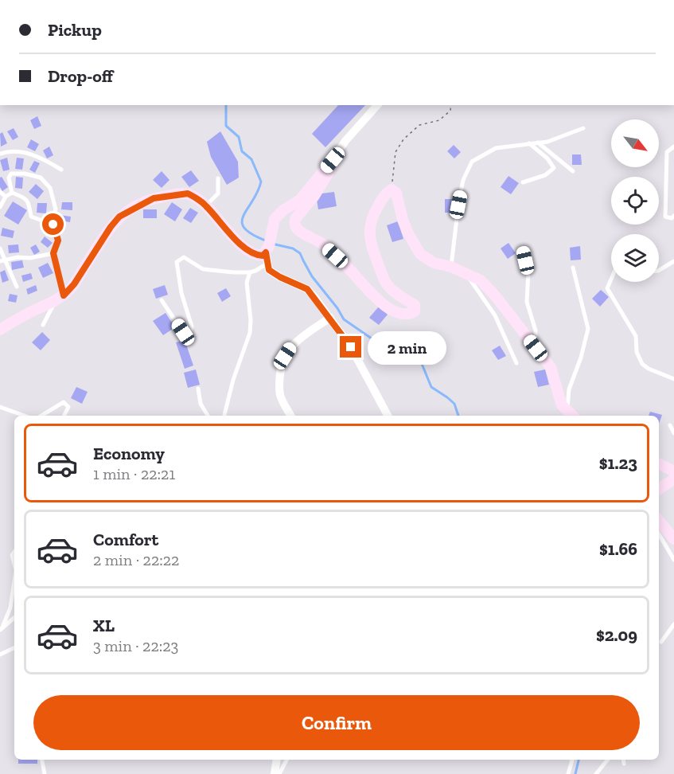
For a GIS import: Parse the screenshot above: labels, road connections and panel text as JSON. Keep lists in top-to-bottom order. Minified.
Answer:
{"north":"bottom right","page":{"banner":["Pickup","Drop-off"],"bubble":"2 min","list":[{"name":"Economy","note":"1 min · 22:21","value":"$1.23"},{"name":"Comfort","note":"2 min · 22:22","value":"$1.66"},{"name":"XL","note":"3 min · 22:23","value":"$2.09"}],"buttons":"Confirm"}}
